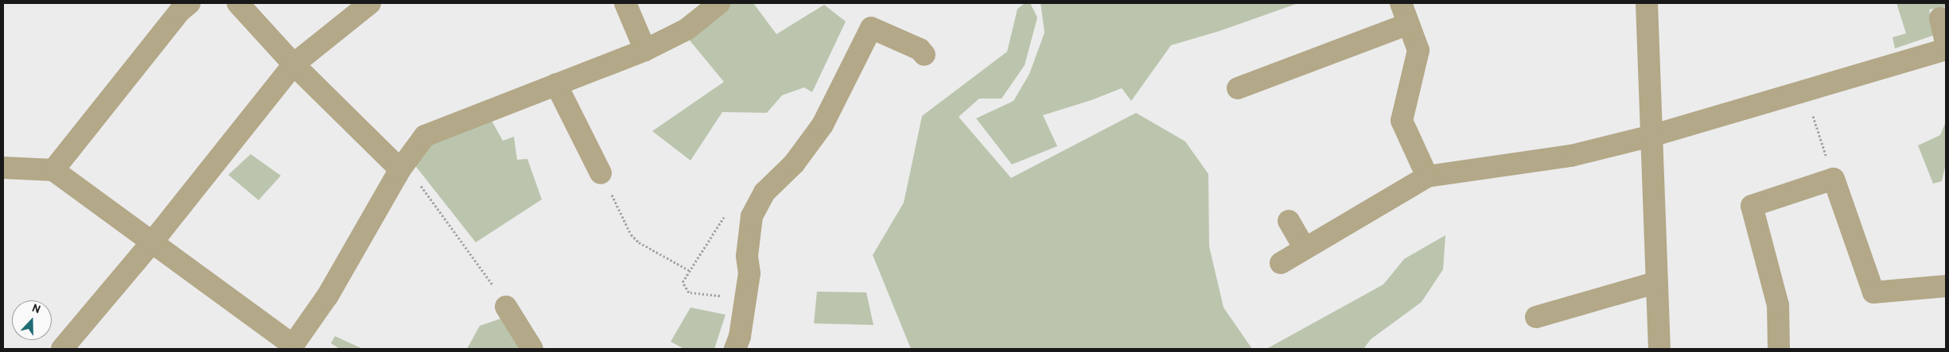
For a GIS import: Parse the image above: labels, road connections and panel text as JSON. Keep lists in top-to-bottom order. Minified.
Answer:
{"north":"top"}
